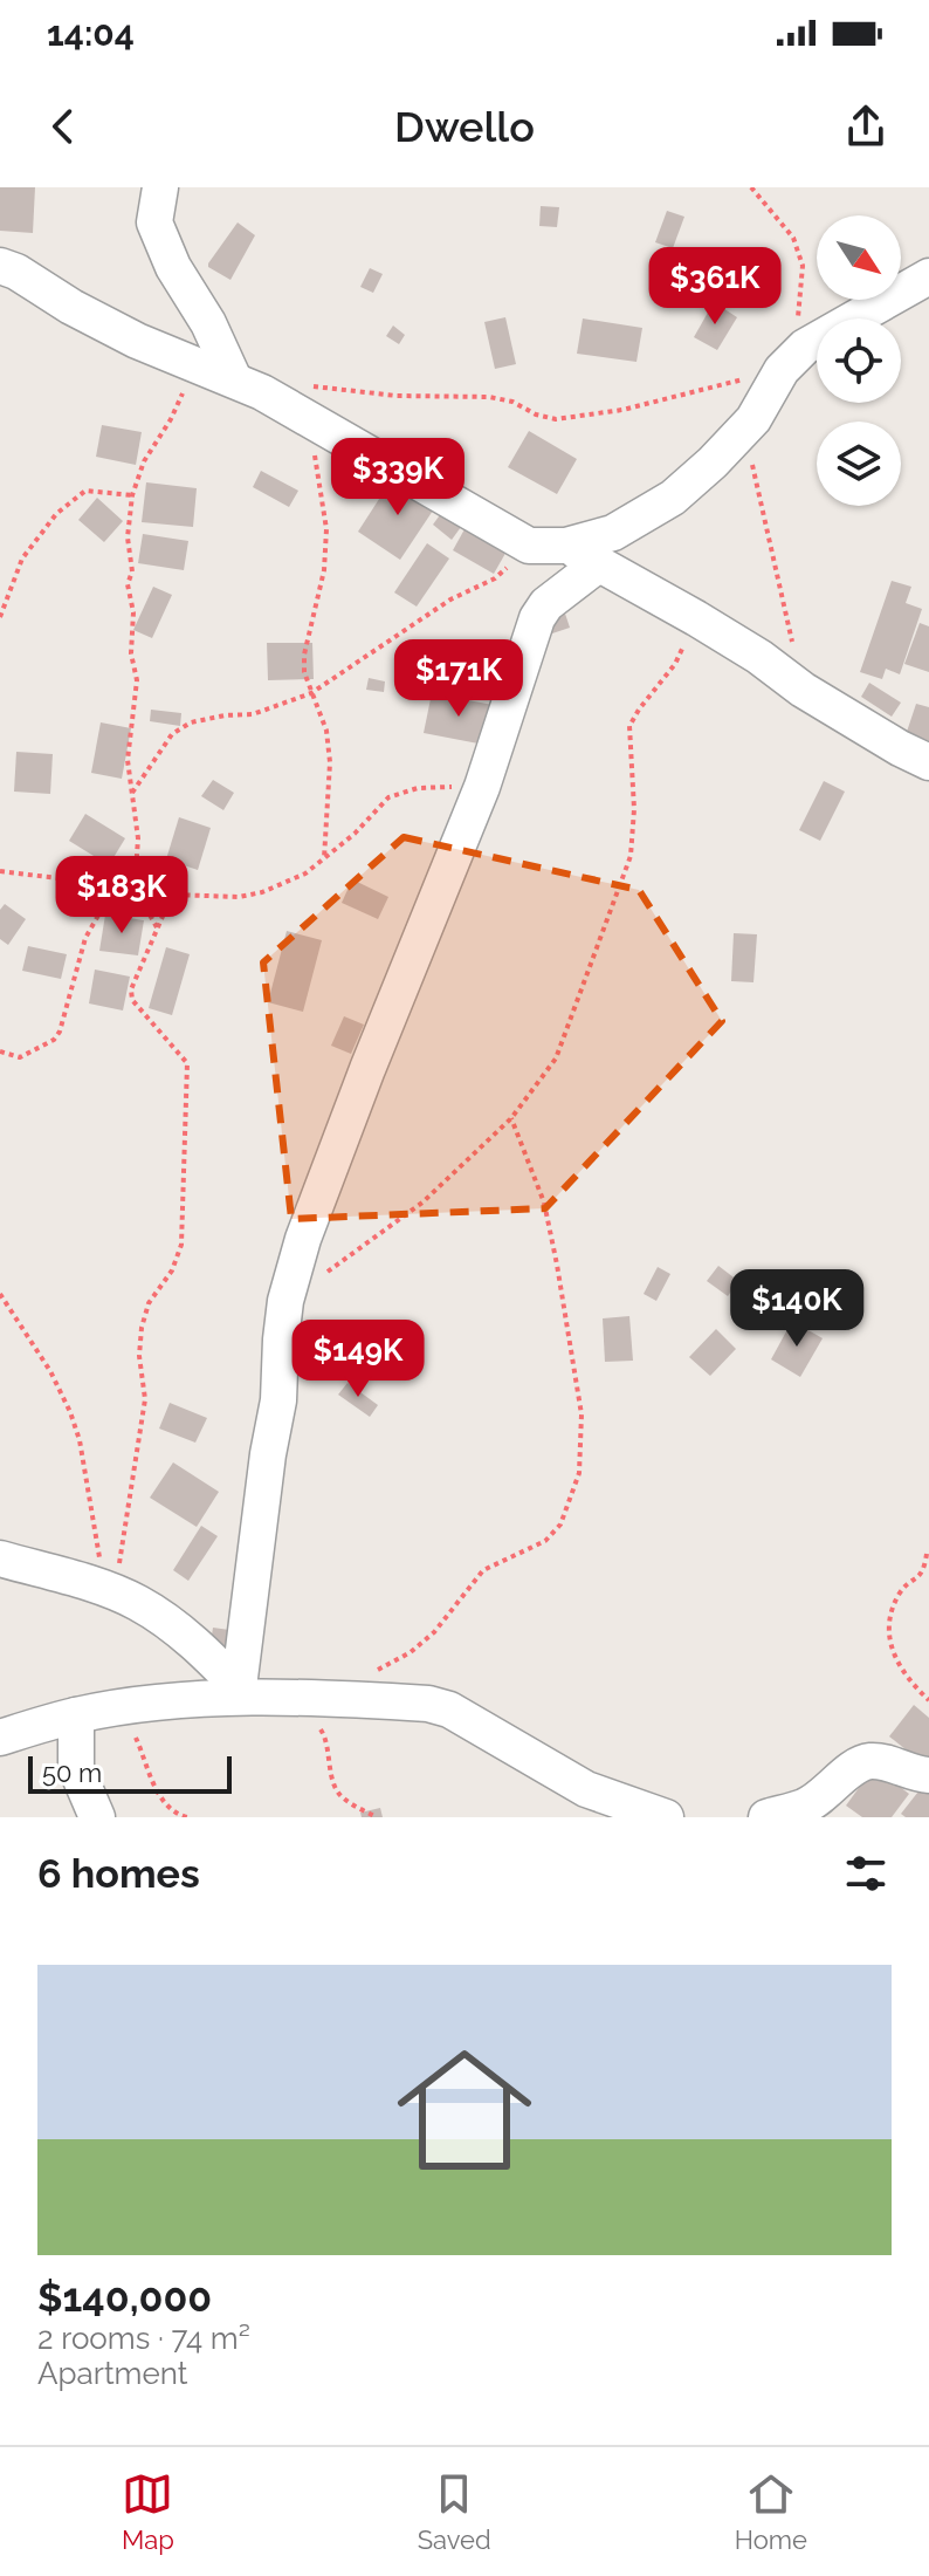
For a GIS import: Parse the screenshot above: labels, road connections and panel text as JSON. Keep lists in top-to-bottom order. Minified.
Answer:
{"scale_bar":"50 m","north":"bottom right","page":{"status":"14:04","header":"Dwello","price":["$361K","$339K","$171K","$183K","$140K","$149K"],"scale":"50 m","heading":"6 homes","list":[{"name":"$140,000","note":"2 rooms · 74 m² · Apartment"}],"tabs":["Map","Saved","Home"]}}
